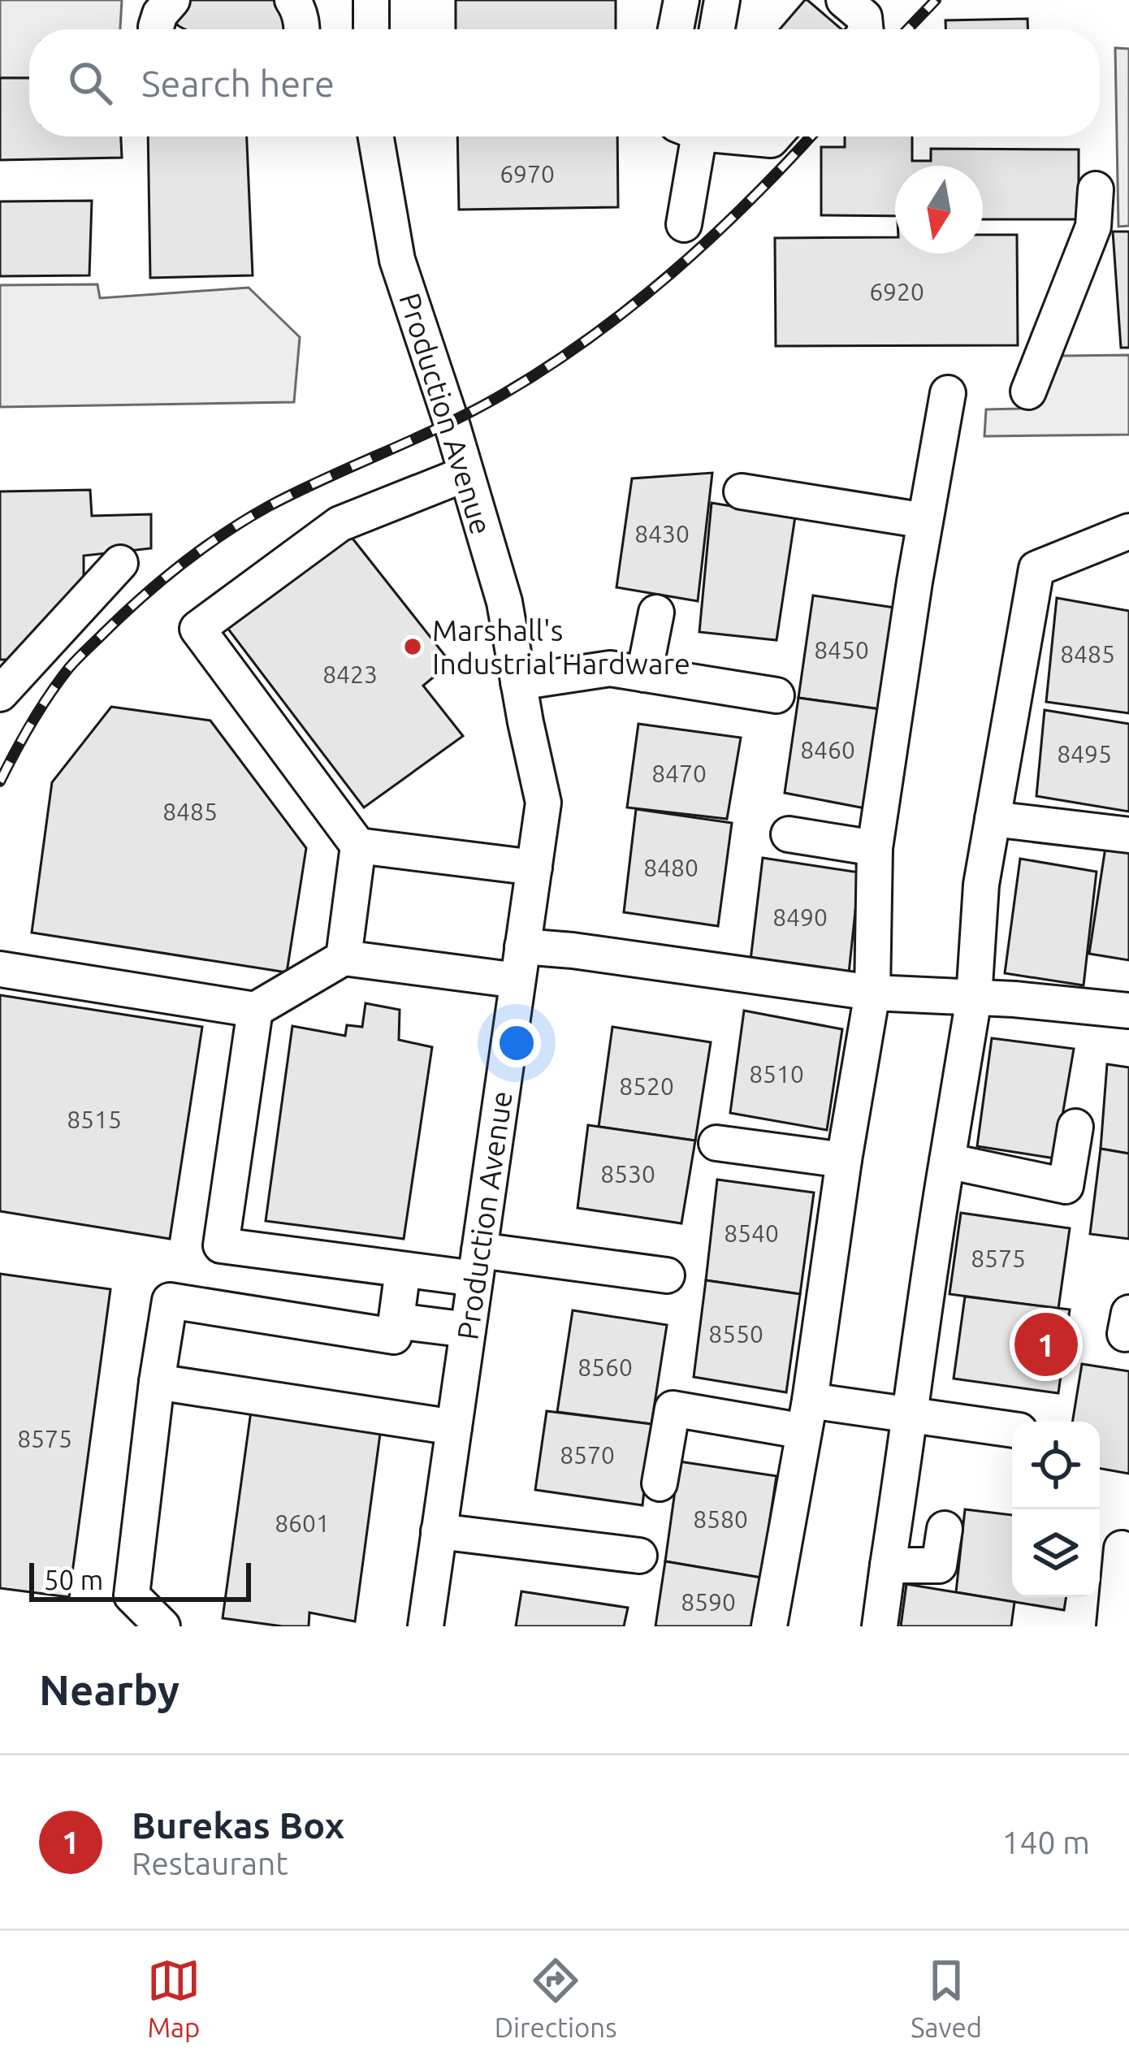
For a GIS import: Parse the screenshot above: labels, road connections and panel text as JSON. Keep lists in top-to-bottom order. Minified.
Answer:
{"streets":{"street":["Production Avenue"]},"places":["Marshall's Industrial Hardware"],"house_numbers":["6970","6920","8430","8450","8485","8423","8460","8495","8470","8485","8480","8490","8510","8520","8515","8530","8540","8575","8550","8560","8575","8570","8580","8601","8590"],"scale_bar":"50 m","north":"bottom","page":{"search":"Search here","pins":"1","scale":"50 m","heading":"Nearby","list":[{"mark":"1","name":"Burekas Box","note":"Restaurant","value":"140 m"}],"nav":["Map","Directions","Saved"]}}
